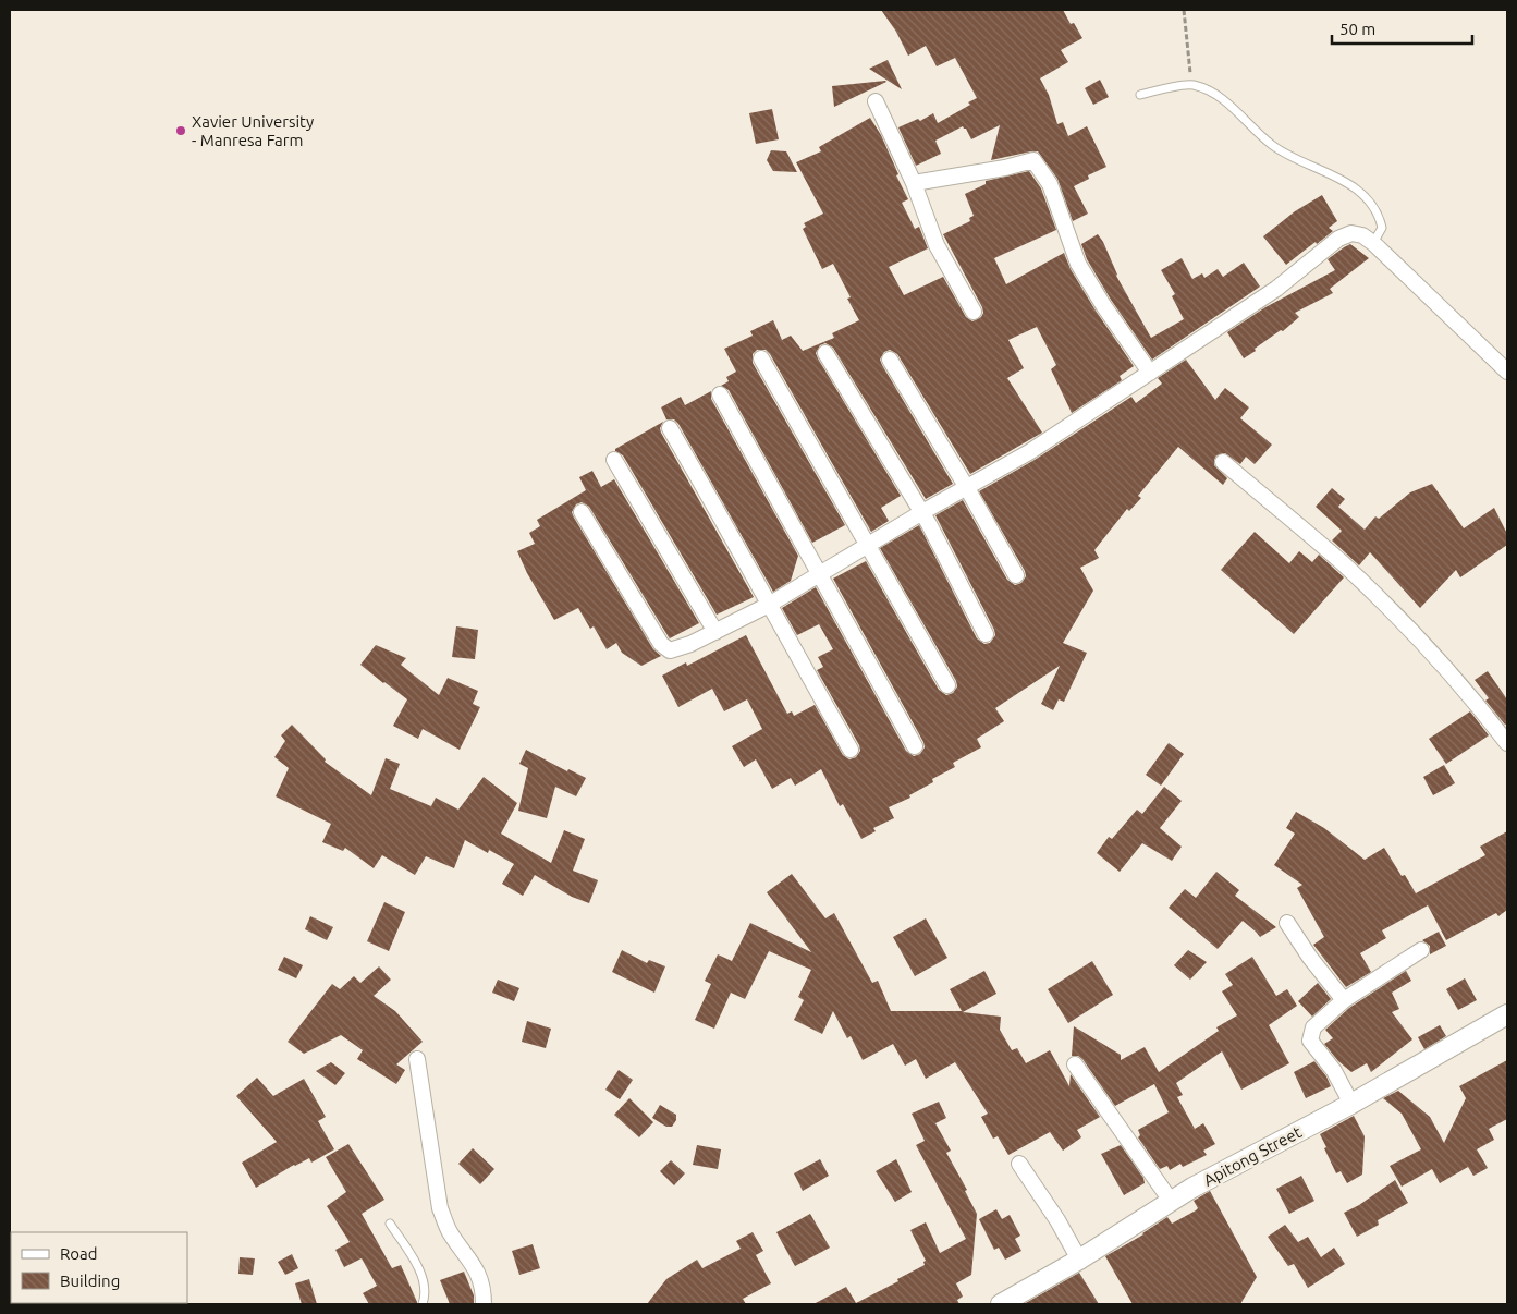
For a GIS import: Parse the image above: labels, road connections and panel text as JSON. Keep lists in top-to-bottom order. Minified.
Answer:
{"streets":{"street":["Apitong Street"]},"places":["Xavier University - Manresa Farm"],"legend":["Road","Building"],"scale_bar":"50 m"}
